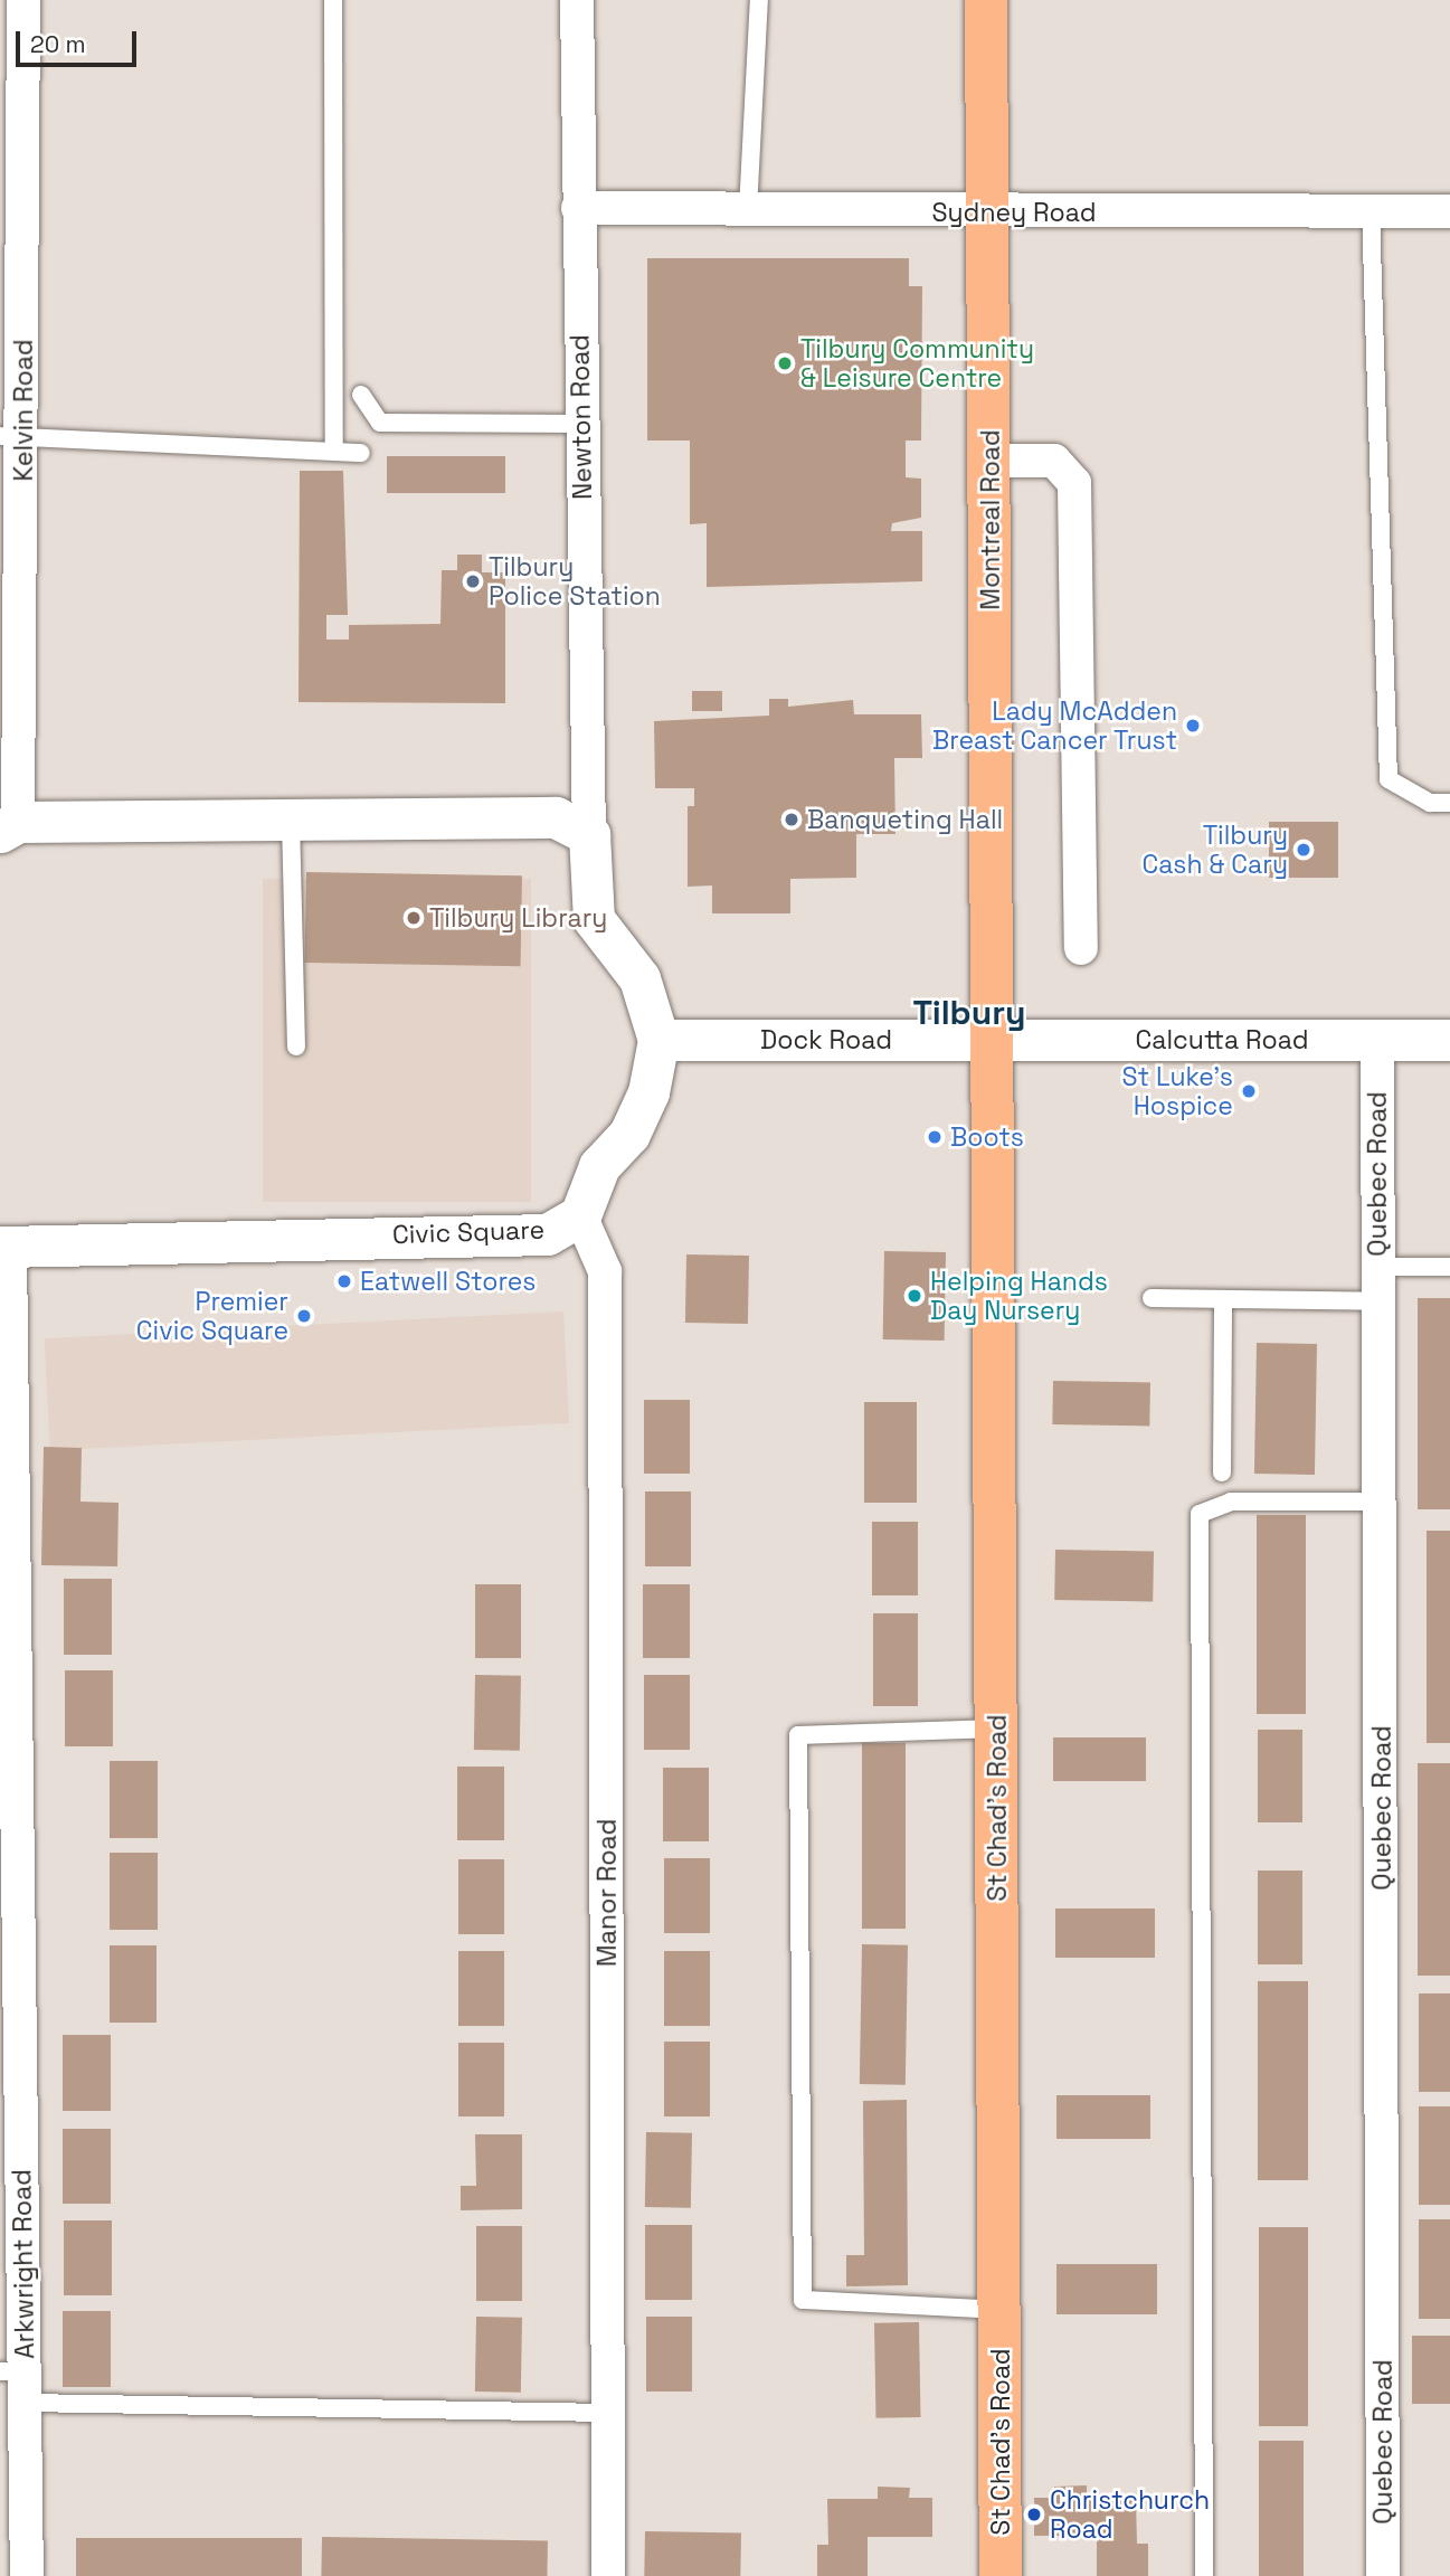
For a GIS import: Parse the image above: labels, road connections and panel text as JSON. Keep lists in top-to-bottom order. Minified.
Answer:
{"streets":{"main road":["Montreal Road","St Chad's Road"],"street":["Sydney Road","Kelvin Road","Newton Road","Dock Road","Calcutta Road","Quebec Road","Civic Square","Manor Road","Arkwright Road"]},"crossings":[["Sydney Road","Newton Road"],["Sydney Road","Montreal Road"],["Newton Road","Civic Square"],["Montreal Road","Dock Road"],["Montreal Road","Calcutta Road"],["Montreal Road","St Chad's Road"],["Dock Road","Calcutta Road"],["Dock Road","Civic Square"],["Dock Road","St Chad's Road"],["Calcutta Road","Quebec Road"],["Calcutta Road","St Chad's Road"],["Civic Square","Manor Road"],["Civic Square","Arkwright Road"]],"districts":["Tilbury"],"places":["Tilbury Community & Leisure Centre","Tilbury Police Station","Lady McAdden Breast Cancer Trust","Banqueting Hall","Tilbury Cash & Cary","Tilbury Library","St Luke's Hospice","Boots","Eatwell Stores","Helping Hands Day Nursery","Premier Civic Square","Christchurch Road"],"scale_bar":"20 m"}
